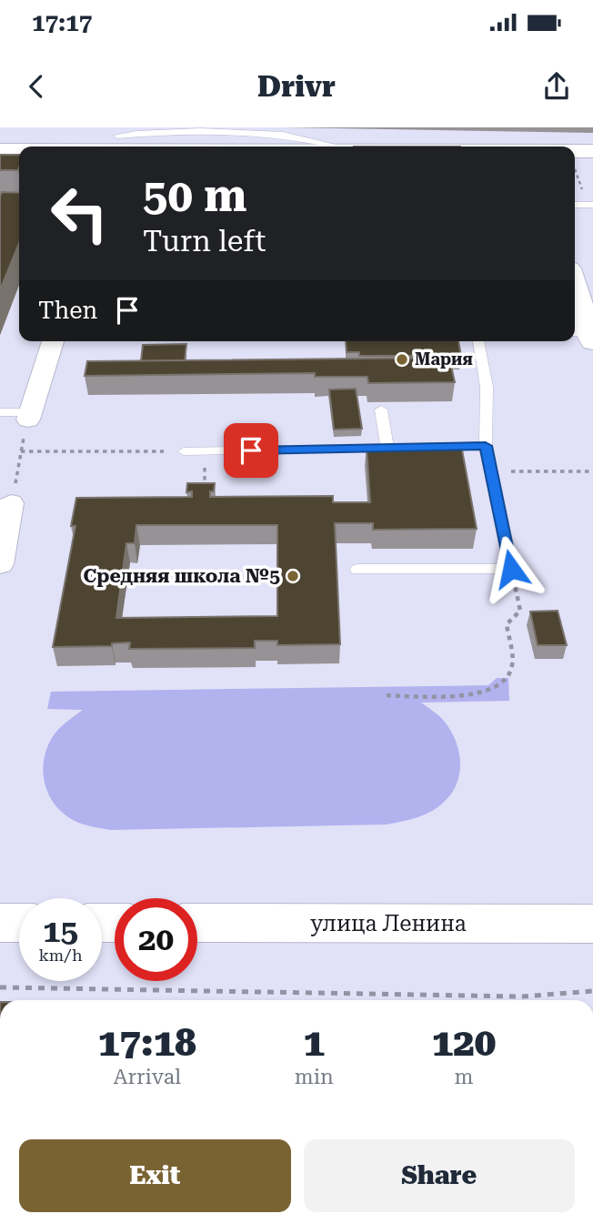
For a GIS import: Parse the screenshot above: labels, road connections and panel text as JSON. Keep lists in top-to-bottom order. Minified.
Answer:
{"streets":{"main road":["улица Ленина"]},"places":["Мария","Средняя школа №5"],"page":{"status":"17:17","header":"Drivr","turn":["50 m","Turn left"],"then":"Then","speed":"15 km/h","limit":"20","eta":["17:18","Arrival","1","min","120","m"],"buttons":["Exit","Share"]}}
